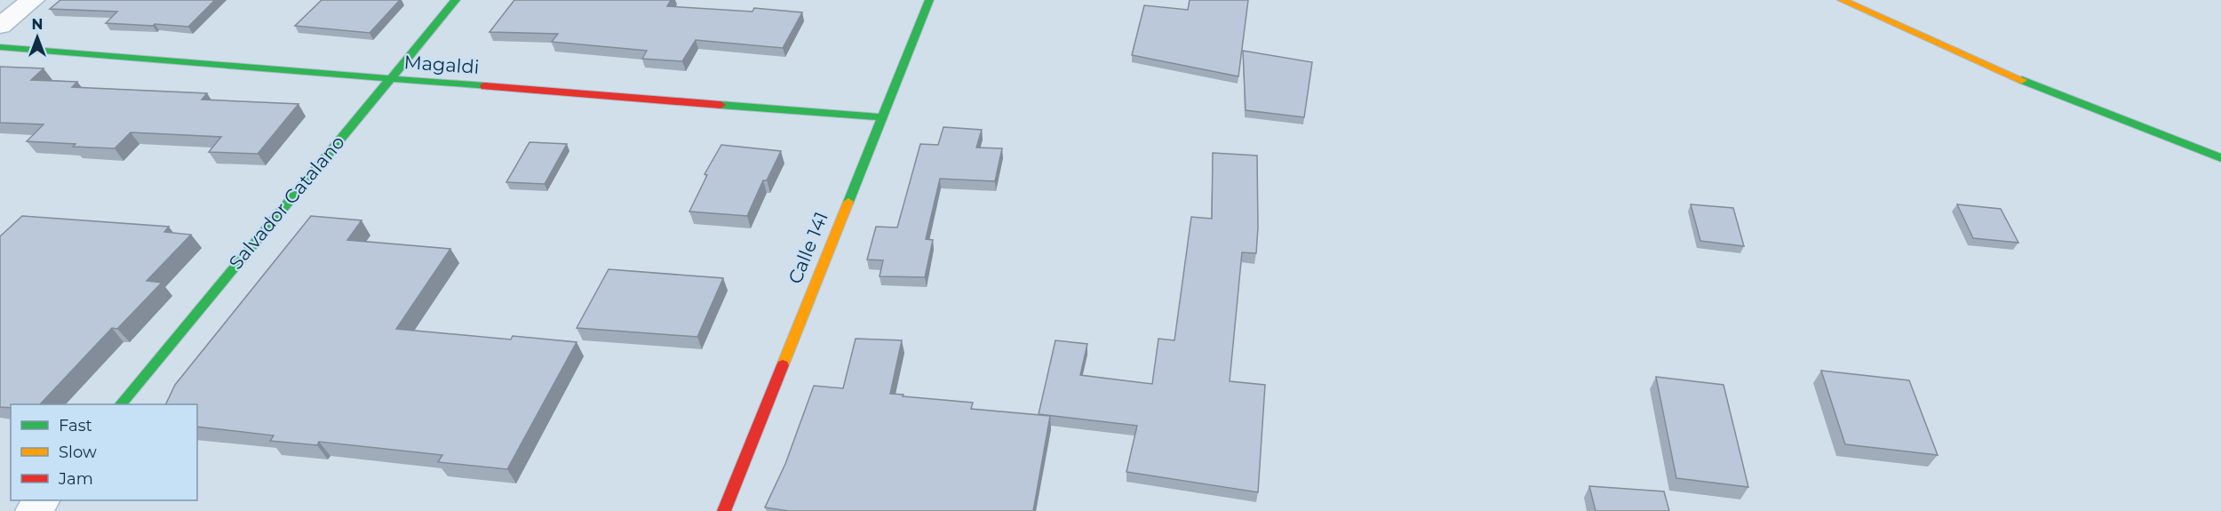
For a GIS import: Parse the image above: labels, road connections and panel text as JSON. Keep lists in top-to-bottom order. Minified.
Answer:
{"streets":{"street":["Magaldi","Salvador Catalano","Calle 141"]},"crossings":[["Magaldi","Salvador Catalano"],["Magaldi","Calle 141"]],"legend":["Fast","Slow","Jam"],"north":"top"}
